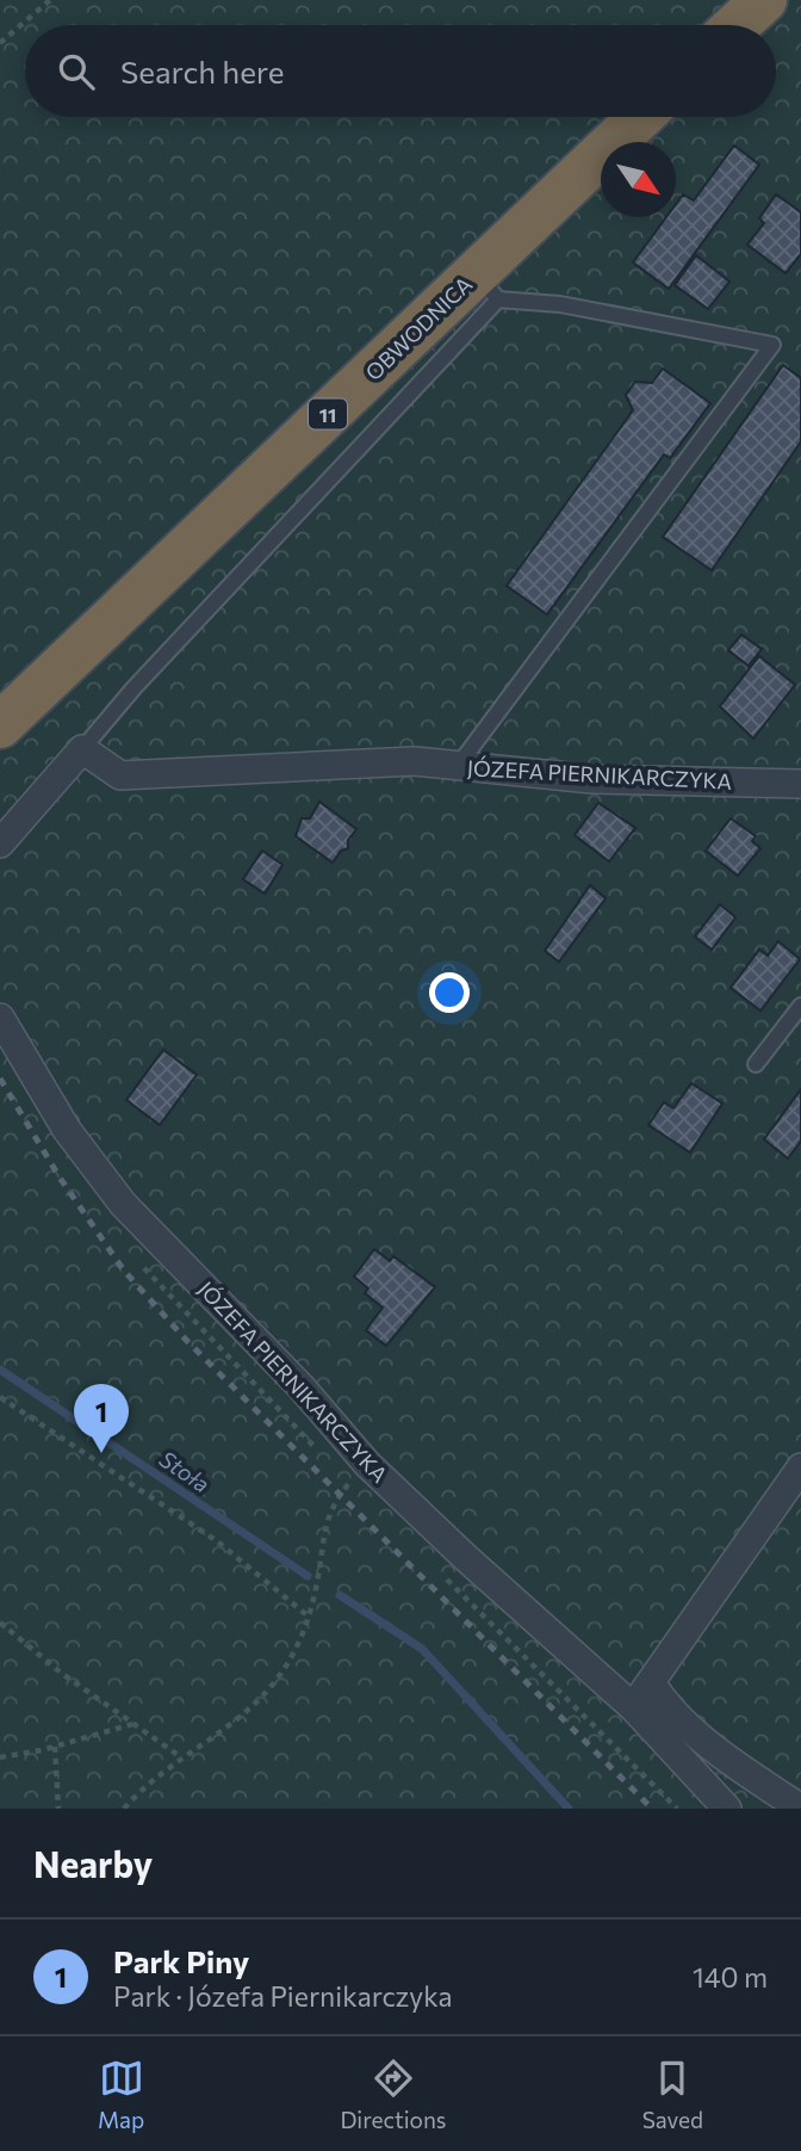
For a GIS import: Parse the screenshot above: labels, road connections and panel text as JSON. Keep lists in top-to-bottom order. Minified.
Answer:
{"streets":{"highway":["OBWODNICA","11"],"street":["JÓZEFA PIERNIKARCZYKA"]},"water":["Stoła"],"north":"bottom right","page":{"search":"Search here","pins":"1","heading":"Nearby","list":[{"mark":"1","name":"Park Piny","note":"Park · Józefa Piernikarczyka","value":"140 m"}],"nav":["Map","Directions","Saved"]}}
